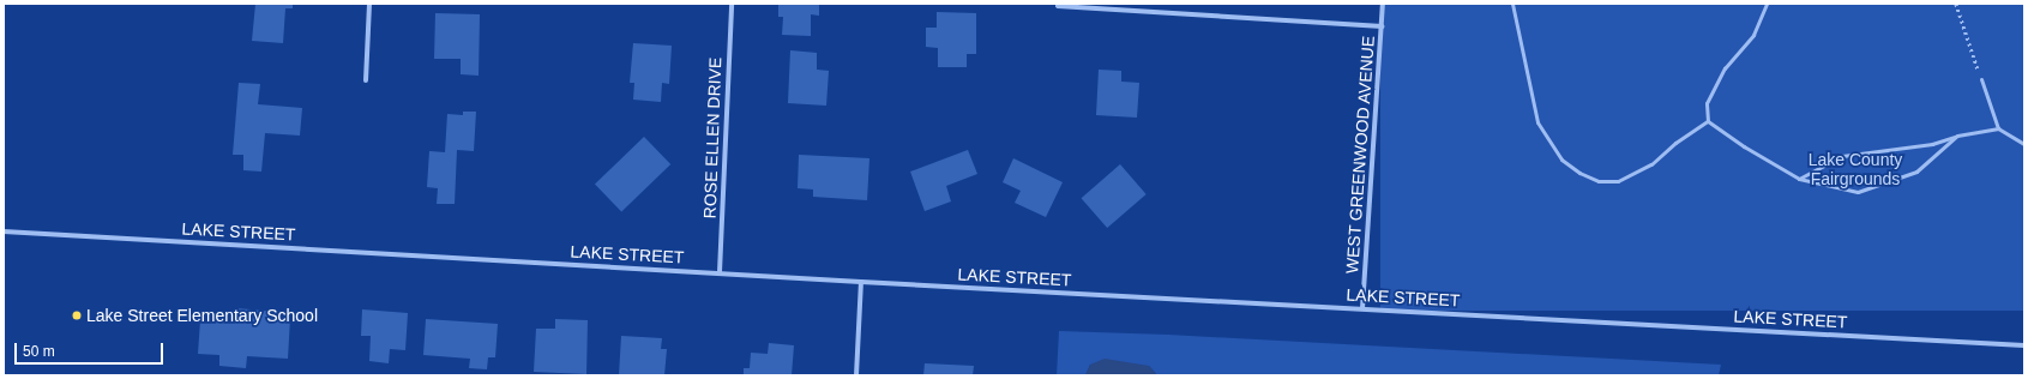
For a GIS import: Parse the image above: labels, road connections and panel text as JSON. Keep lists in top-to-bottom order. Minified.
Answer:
{"streets":{"street":["ROSE ELLEN DRIVE","WEST GREENWOOD AVENUE","LAKE STREET"]},"crossings":[["ROSE ELLEN DRIVE","LAKE STREET"],["WEST GREENWOOD AVENUE","LAKE STREET"]],"parks":["Lake County Fairgrounds"],"places":["Lake Street Elementary School"],"scale_bar":"50 m"}
